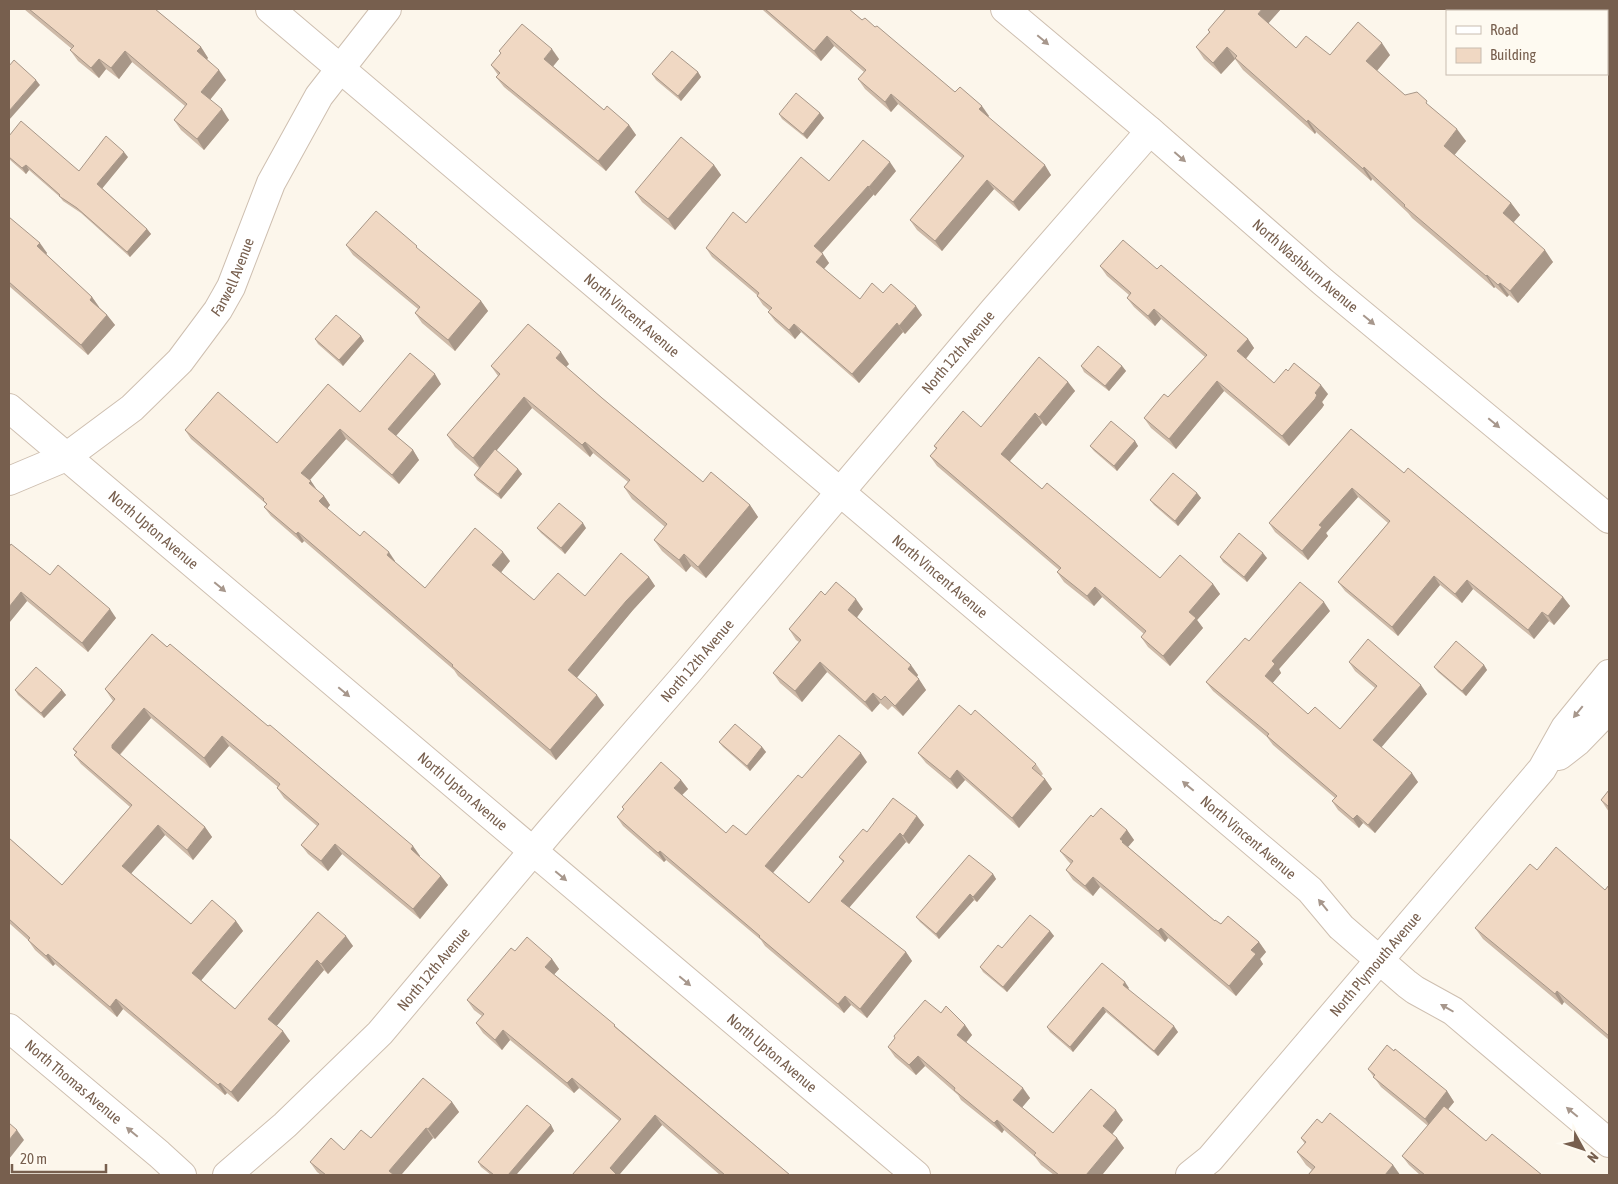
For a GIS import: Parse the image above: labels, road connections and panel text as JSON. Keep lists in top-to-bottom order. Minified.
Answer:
{"streets":{"street":["North Washburn Avenue","Farwell Avenue","North Vincent Avenue","North 12th Avenue","North Upton Avenue","North Plymouth Avenue","North Thomas Avenue"]},"crossings":[["North Washburn Avenue","North 12th Avenue"],["Farwell Avenue","North Vincent Avenue"],["Farwell Avenue","North Upton Avenue"],["North Vincent Avenue","North 12th Avenue"],["North Vincent Avenue","North Plymouth Avenue"],["North 12th Avenue","North Upton Avenue"]],"one_way":["North Washburn Avenue","North Vincent Avenue","North Upton Avenue","North Thomas Avenue"],"legend":["Road","Building"],"scale_bar":"20 m","north":"bottom right"}
